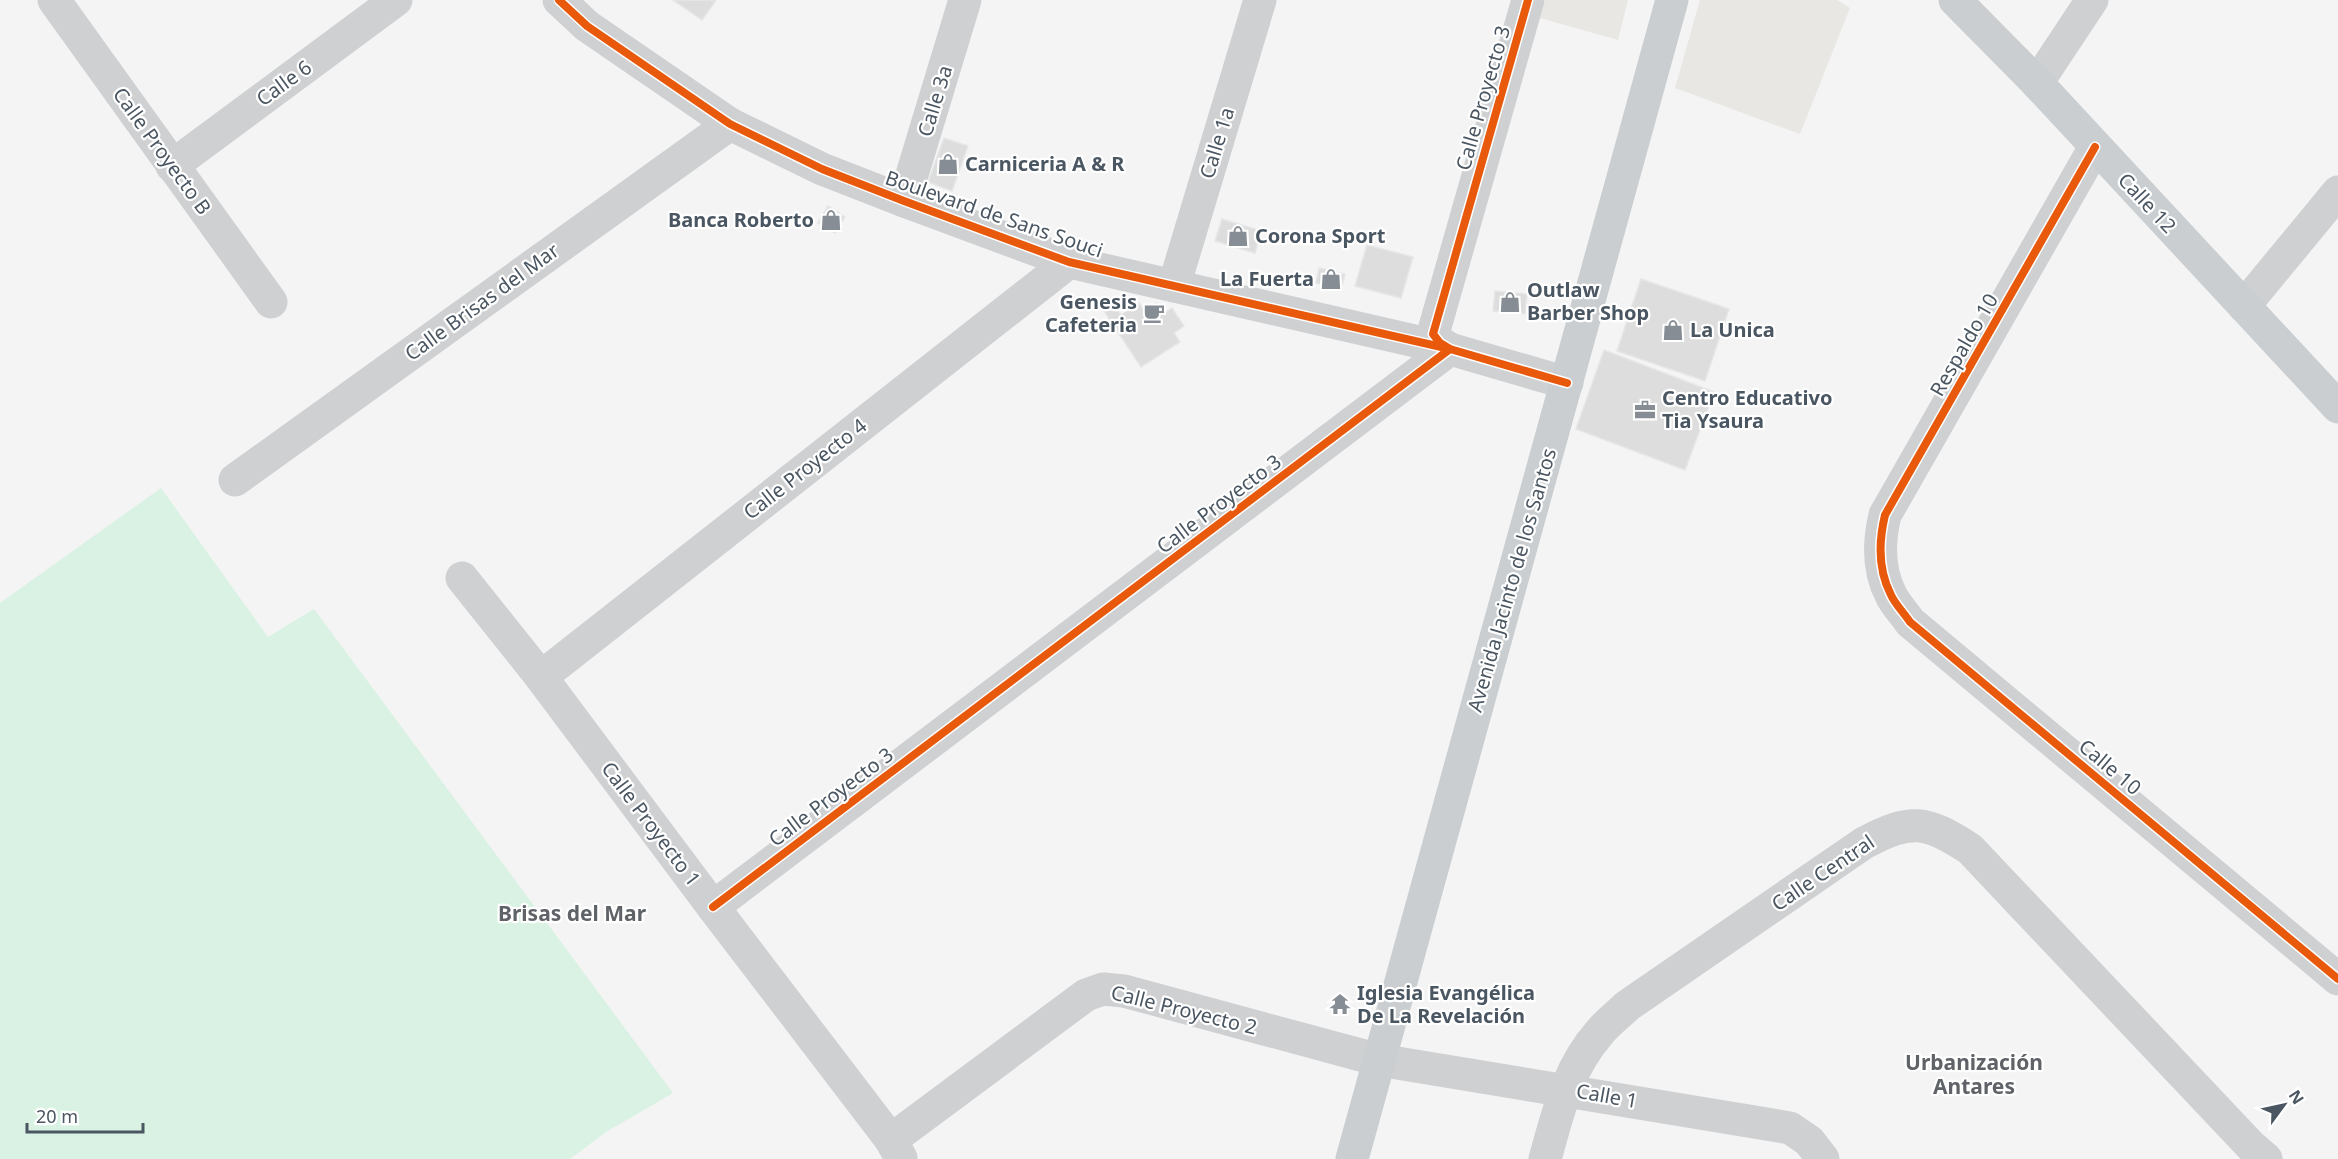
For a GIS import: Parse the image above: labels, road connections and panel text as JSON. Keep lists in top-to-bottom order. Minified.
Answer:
{"streets":{"main road":["Calle 12","Avenida Jacinto de los Santos"],"street":["Calle 6","Calle Proyecto 3","Calle 3a","Calle 1a","Calle Proyecto B","Boulevard de Sans Souci","Calle Brisas del Mar","Respaldo 10","Calle Proyecto 4","Calle 10","Calle Proyecto 1","Calle Central","Calle Proyecto 2","Calle 1"]},"crossings":[["Calle 6","Calle Proyecto B"],["Calle Proyecto 3","Boulevard de Sans Souci"],["Calle Proyecto 3","Calle Proyecto 1"],["Calle 3a","Boulevard de Sans Souci"],["Calle 1a","Boulevard de Sans Souci"],["Calle 12","Respaldo 10"],["Boulevard de Sans Souci","Calle Brisas del Mar"],["Boulevard de Sans Souci","Calle Proyecto 4"],["Boulevard de Sans Souci","Avenida Jacinto de los Santos"],["Respaldo 10","Calle 10"],["Calle Proyecto 4","Calle Proyecto 1"],["Avenida Jacinto de los Santos","Calle Proyecto 2"],["Avenida Jacinto de los Santos","Calle 1"],["Calle Proyecto 1","Calle Proyecto 2"],["Calle Central","Calle 1"],["Calle Proyecto 2","Calle 1"]],"districts":["Brisas del Mar","Urbanización Antares"],"places":{"shop":["Carniceria A & R","Banca Roberto","Corona Sport","La Fuerta","Outlaw Barber Shop","La Unica"],"cafe":["Genesis Cafeteria"],"office":["Centro Educativo Tia Ysaura"],"temple":["Iglesia Evangélica De La Revelación"]},"scale_bar":"20 m","north":"top right"}
